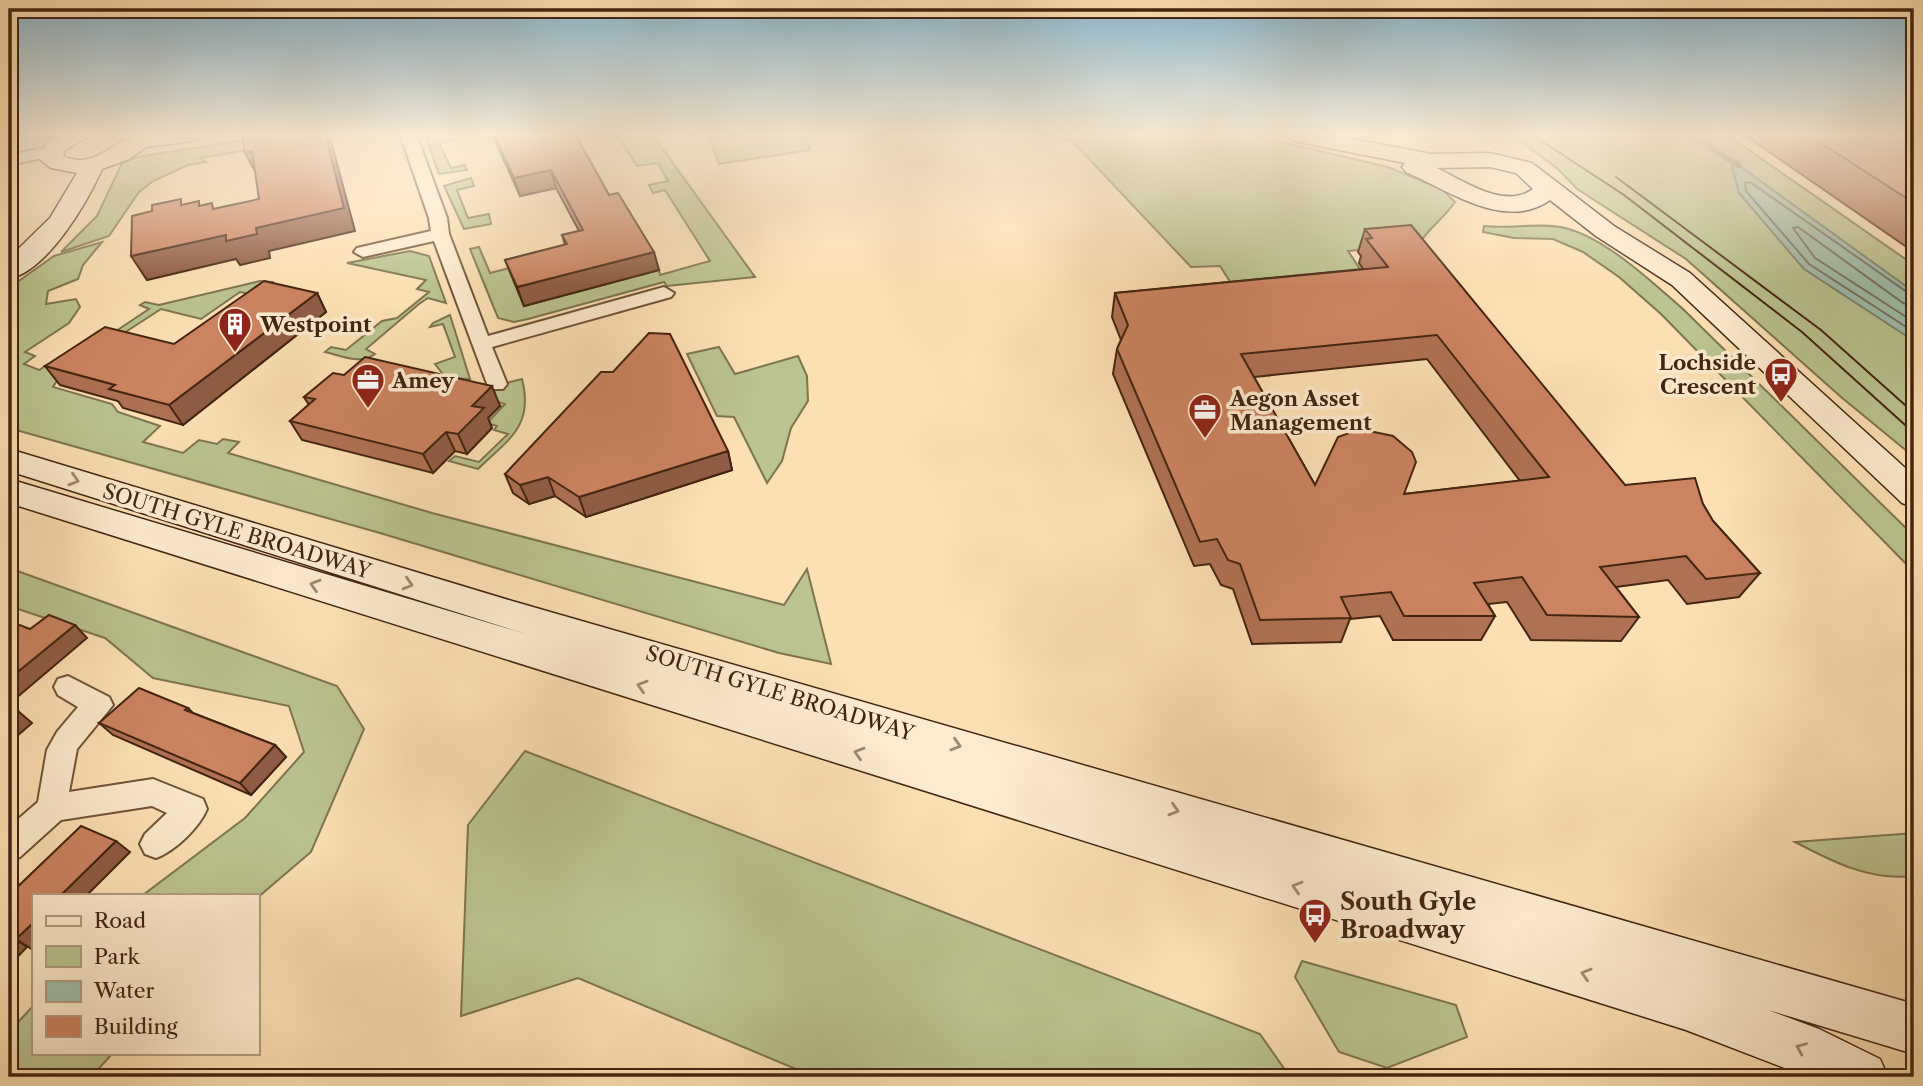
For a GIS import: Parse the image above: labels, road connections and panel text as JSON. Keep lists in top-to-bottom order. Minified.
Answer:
{"streets":{"street":["SOUTH GYLE BROADWAY"]},"places":{"building":["Westpoint"],"bus stop":["Lochside Crescent","South Gyle Broadway"],"office":["Amey","Aegon Asset Management"]},"legend":["Road","Park","Water","Building"]}
